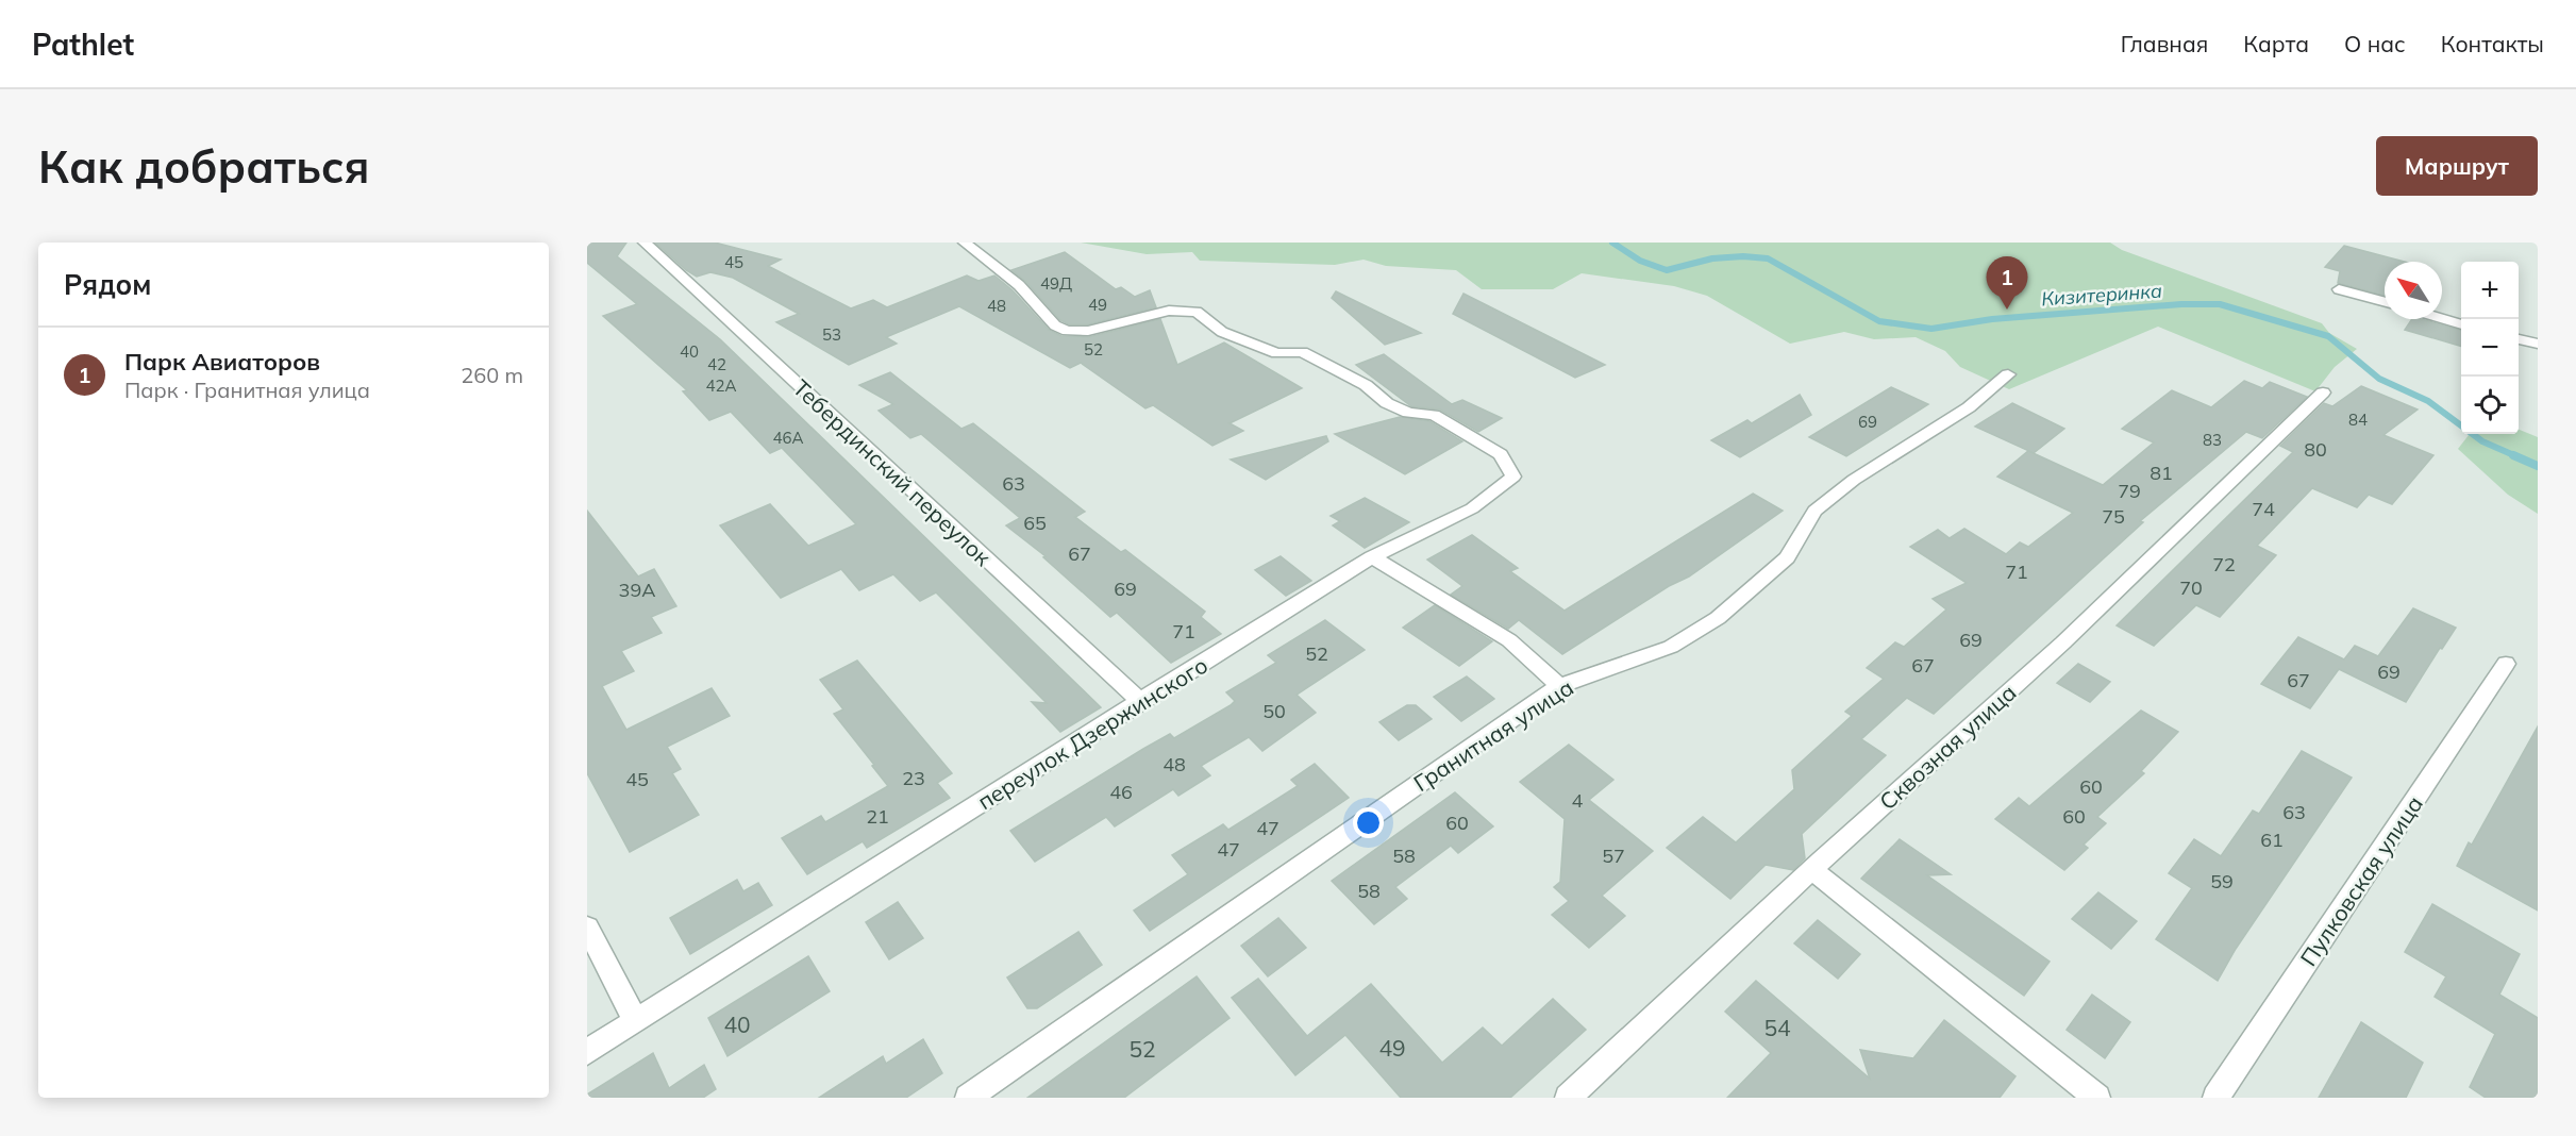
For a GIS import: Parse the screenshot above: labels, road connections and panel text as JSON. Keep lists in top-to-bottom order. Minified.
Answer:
{"streets":{"street":["Тебердинский переулок","переулок Дзержинского","Гранитная улица","Сквозная улица","Пулковская улица"]},"crossings":[["Тебердинский переулок","переулок Дзержинского"]],"water":["Кизитеринка"],"house_numbers":["45","49Д","49","48","53","52","40","42","42А","84","69","46А","83","80","81","63","79","74","75","65","67","72","71","70","69","39А","71","69","52","67","69","67","50","48","23","45","60","46","4","63","21","60","60","47","61","47","58","57","59","58","40","54","49","52"],"north":"top left","page":{"header":"Pathlet","nav":["Главная","Карта","О нас","Контакты"],"buttons":"Маршрут","title":"Как добраться","heading":"Рядом","pins":"1","map_buttons":["+","−"],"list":[{"mark":"1","name":"Парк Авиаторов","note":"Парк · Гранитная улица","value":"260 m"}]}}
